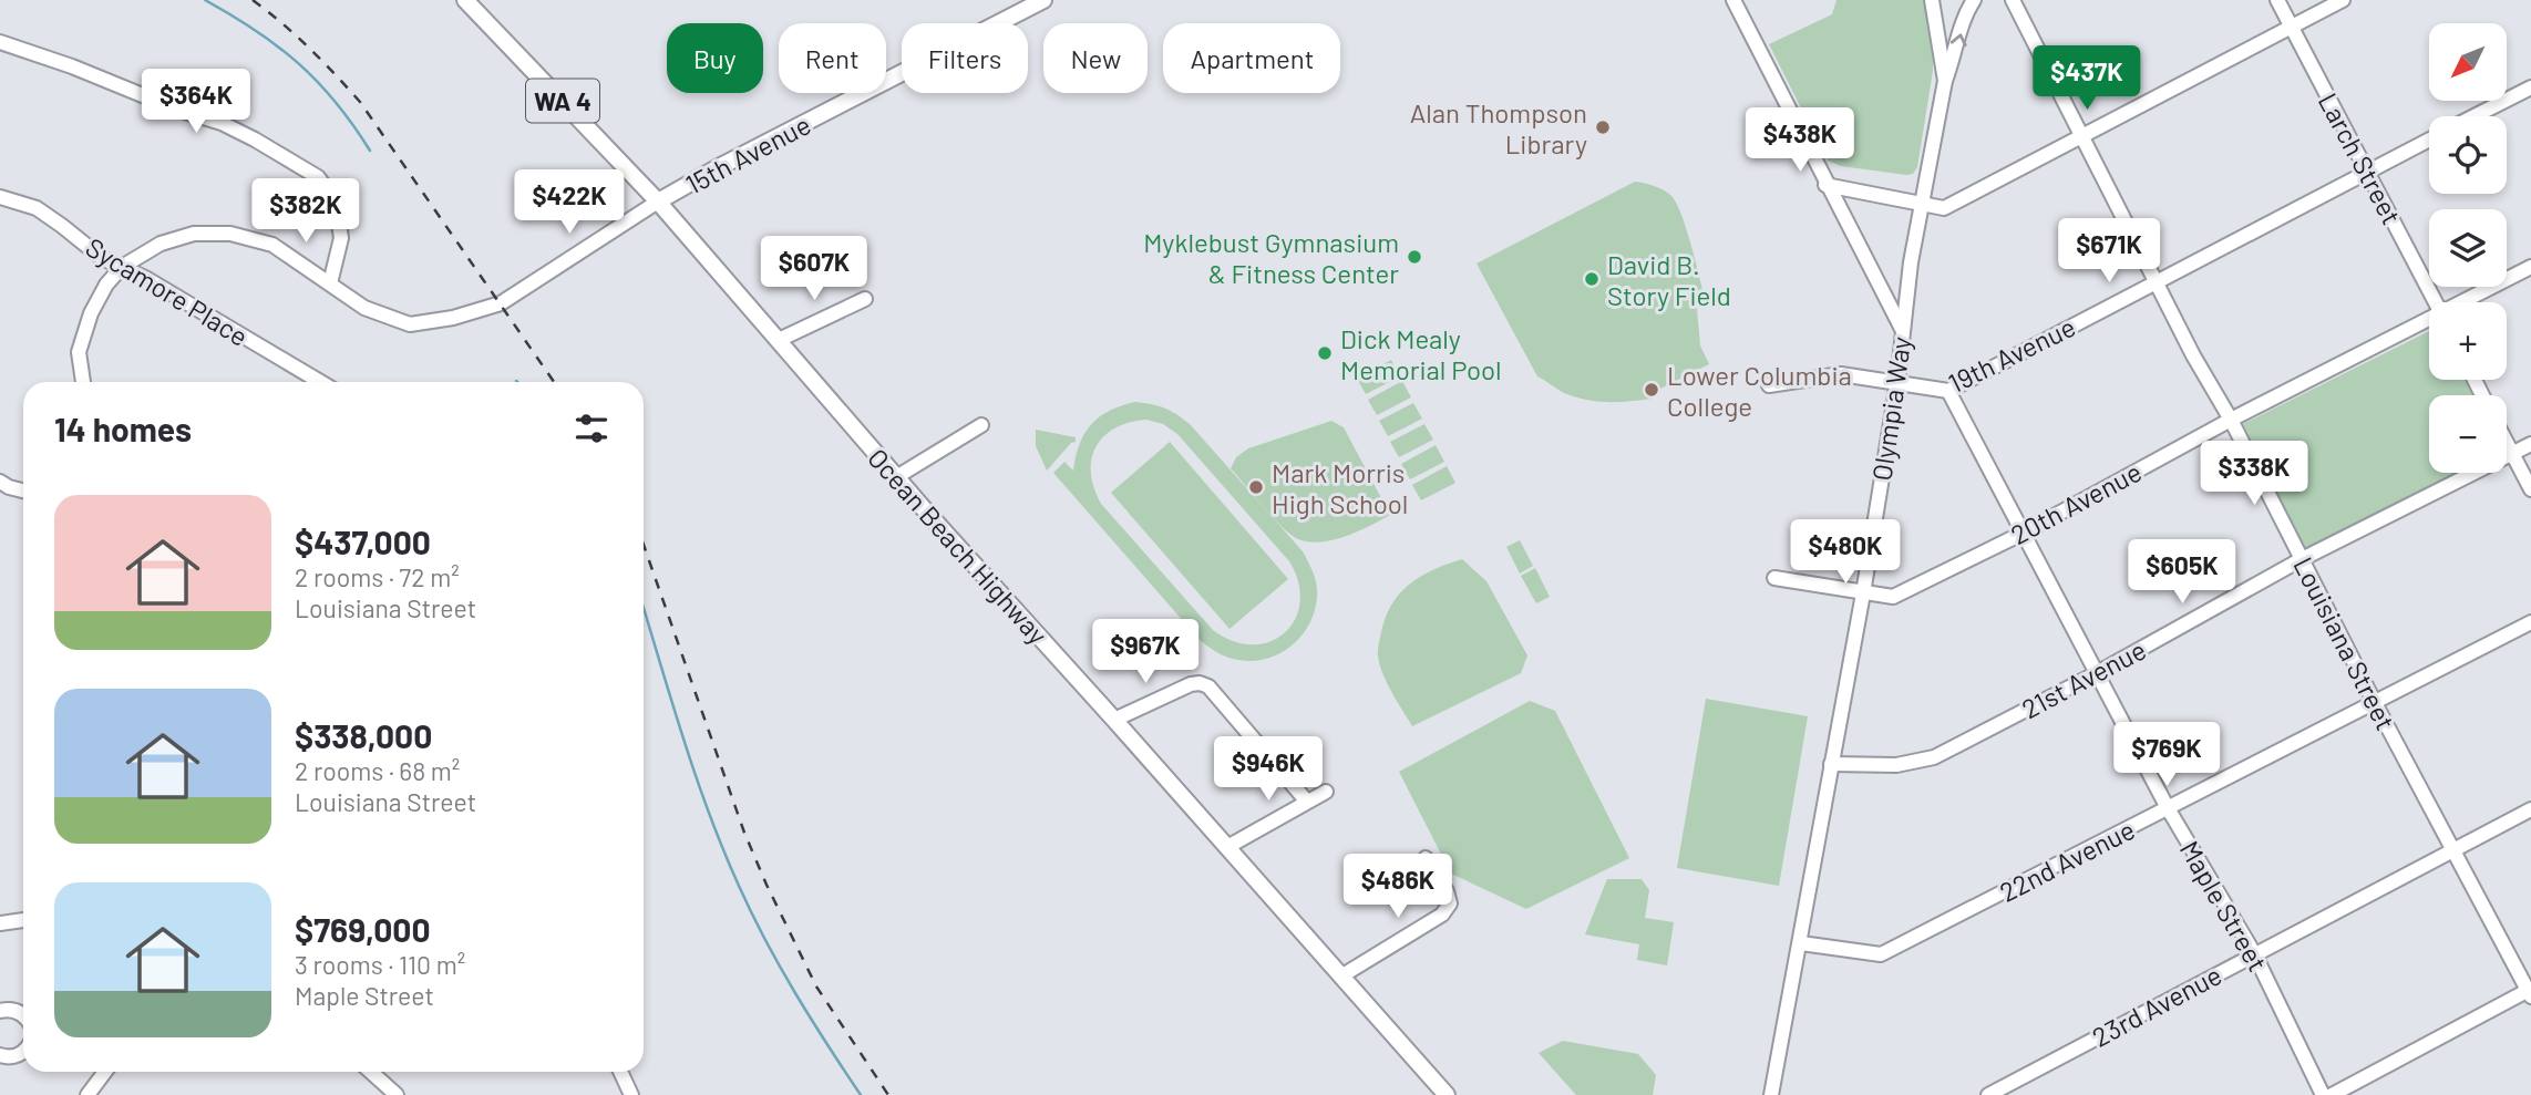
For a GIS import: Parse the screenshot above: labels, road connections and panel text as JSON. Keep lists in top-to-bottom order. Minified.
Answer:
{"streets":{"main road":["WA 4","15th Avenue","Ocean Beach Highway"],"street":["Larch Street","Sycamore Place","19th Avenue","Olympia Way","20th Avenue","Louisiana Street","21st Avenue","22nd Avenue","Maple Street","23rd Avenue"]},"crossings":[["15th Avenue","Ocean Beach Highway"],["Larch Street","19th Avenue"],["19th Avenue","Olympia Way"],["19th Avenue","Louisiana Street"],["19th Avenue","Maple Street"],["Olympia Way","20th Avenue"],["Olympia Way","21st Avenue"],["Olympia Way","22nd Avenue"],["20th Avenue","Louisiana Street"],["20th Avenue","Maple Street"],["Louisiana Street","21st Avenue"],["Louisiana Street","22nd Avenue"],["Louisiana Street","23rd Avenue"],["21st Avenue","Maple Street"],["22nd Avenue","Maple Street"],["Maple Street","23rd Avenue"]],"places":["Alan Thompson Library","Myklebust Gymnasium & Fitness Center","David B. Story Field","Dick Mealy Memorial Pool","Lower Columbia College","Mark Morris High School"],"north":"bottom left","page":{"map_buttons":["+","−"],"chip":["Buy","Rent","Filters","New","Apartment"],"price":["$437K","$364K","$438K","$422K","$382K","$671K","$607K","$338K","$480K","$605K","$967K","$769K","$946K","$486K"],"heading":"14 homes","list":[{"name":"$437,000","note":"2 rooms · 72 m² · Louisiana Street"},{"name":"$338,000","note":"2 rooms · 68 m² · Louisiana Street"},{"name":"$769,000","note":"3 rooms · 110 m² · Maple Street"}]}}
